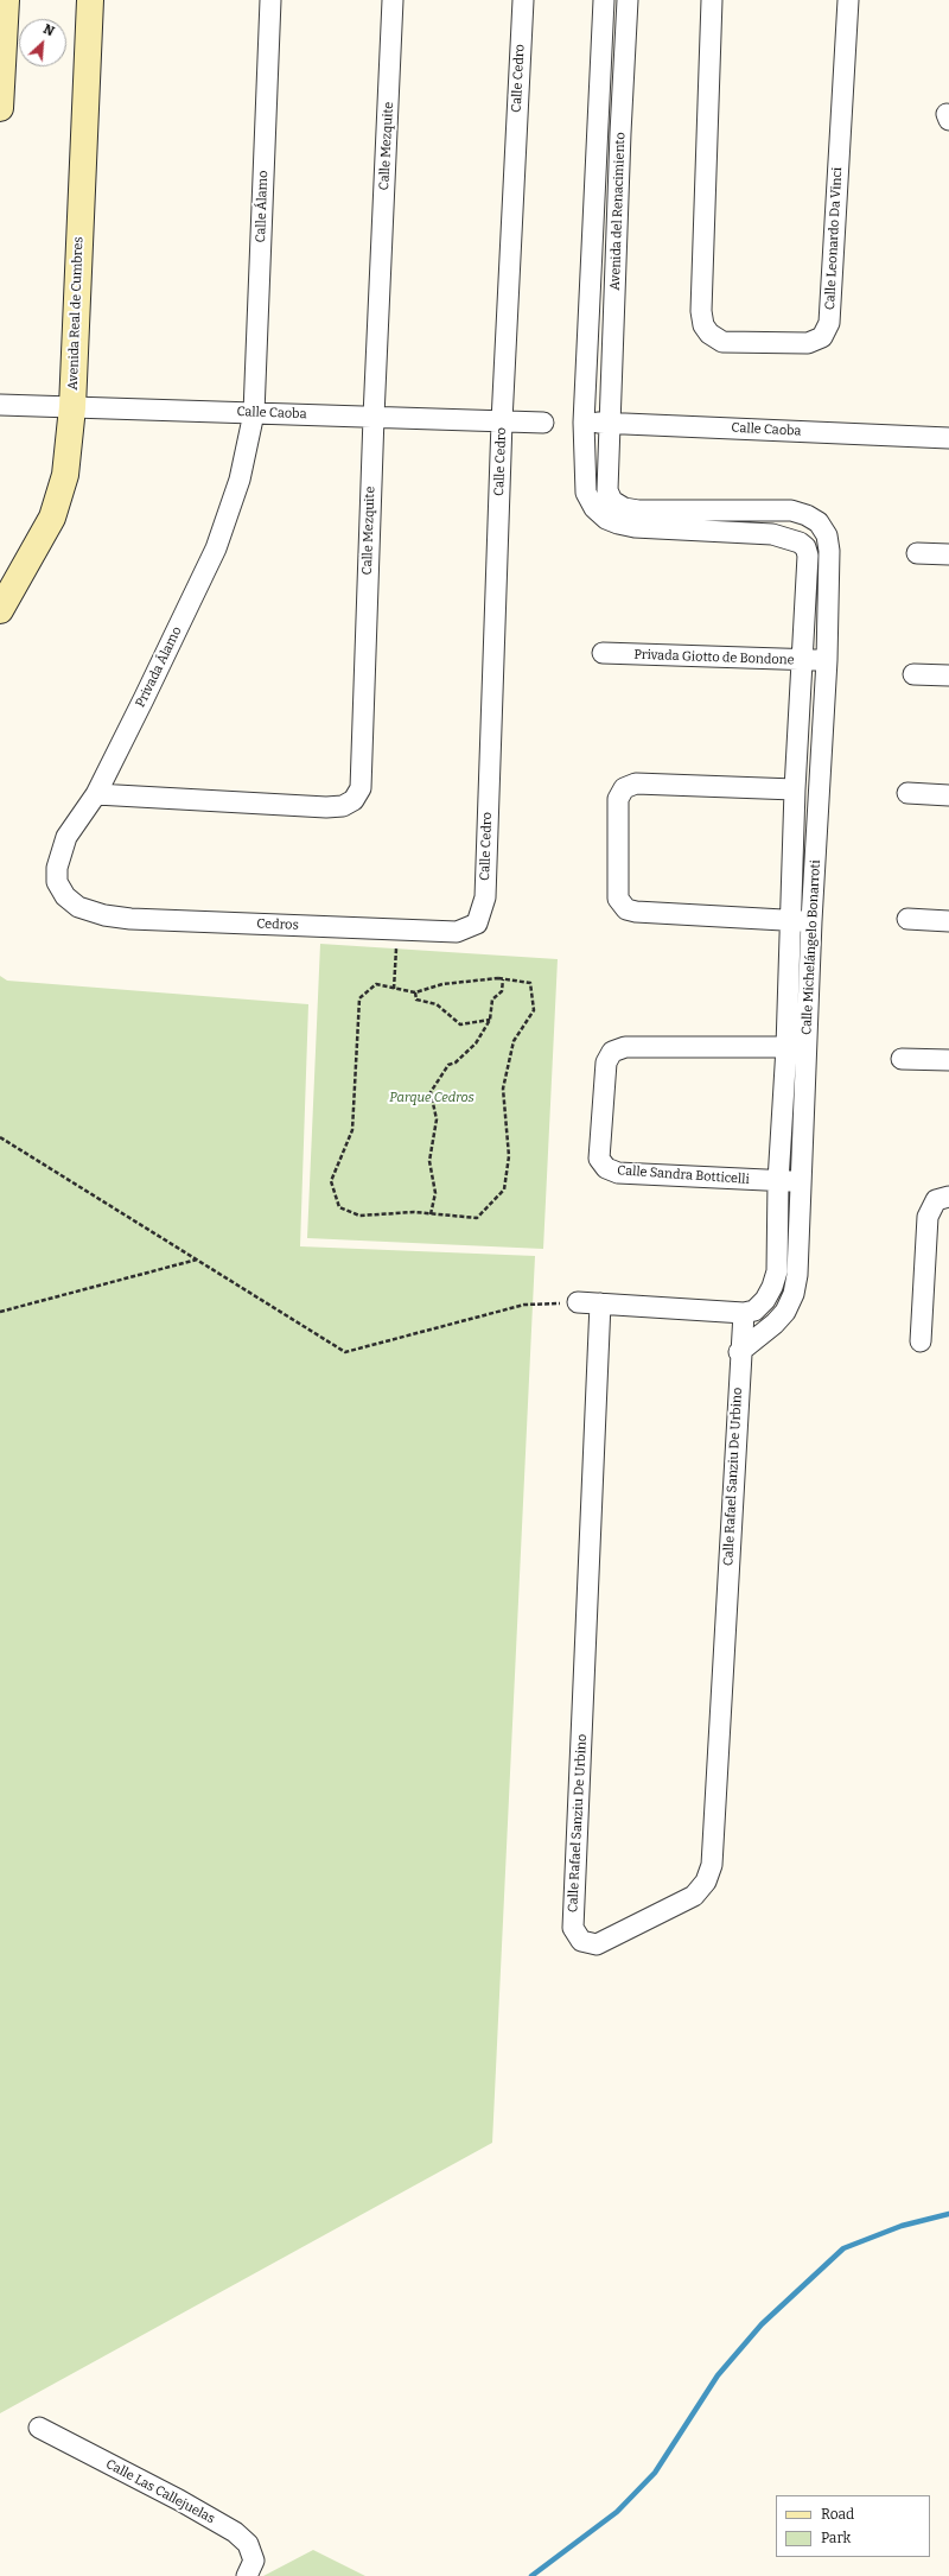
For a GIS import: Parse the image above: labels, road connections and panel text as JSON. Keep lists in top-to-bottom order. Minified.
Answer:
{"streets":{"street":["Calle Cedro","Calle Mezquite","Calle Álamo","Avenida del Renacimiento","Calle Leonardo Da Vinci","Avenida Real de Cumbres","Calle Caoba","Privada Giotto de Bondone","Privada Álamo","Cedros","Calle Michelángelo Bonarroti","Calle Sandra Botticelli","Calle Rafael Sanziu De Urbino","Calle Las Callejuelas"]},"crossings":[["Calle Cedro","Calle Caoba"],["Calle Cedro","Cedros"],["Calle Mezquite","Calle Caoba"],["Calle Mezquite","Privada Álamo"],["Calle Álamo","Calle Caoba"],["Calle Álamo","Privada Álamo"],["Avenida del Renacimiento","Calle Caoba"],["Avenida Real de Cumbres","Calle Caoba"],["Calle Caoba","Privada Álamo"],["Privada Giotto de Bondone","Calle Michelángelo Bonarroti"],["Privada Álamo","Cedros"],["Calle Michelángelo Bonarroti","Calle Sandra Botticelli"],["Calle Michelángelo Bonarroti","Calle Rafael Sanziu De Urbino"]],"parks":["Parque Cedros"],"legend":["Road","Park"],"north":"top right"}
